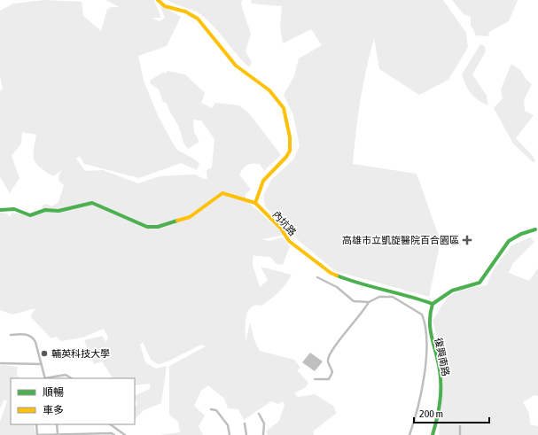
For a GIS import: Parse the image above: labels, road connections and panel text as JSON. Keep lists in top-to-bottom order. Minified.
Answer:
{"streets":{"street":["內坑路","復興南路"]},"crossings":[["內坑路","復興南路"]],"places":{"health":["高雄市立凱旋醫院百合園區"],"other":["輔英科技大學"]},"legend":["順暢","車多"],"scale_bar":"200 m"}
